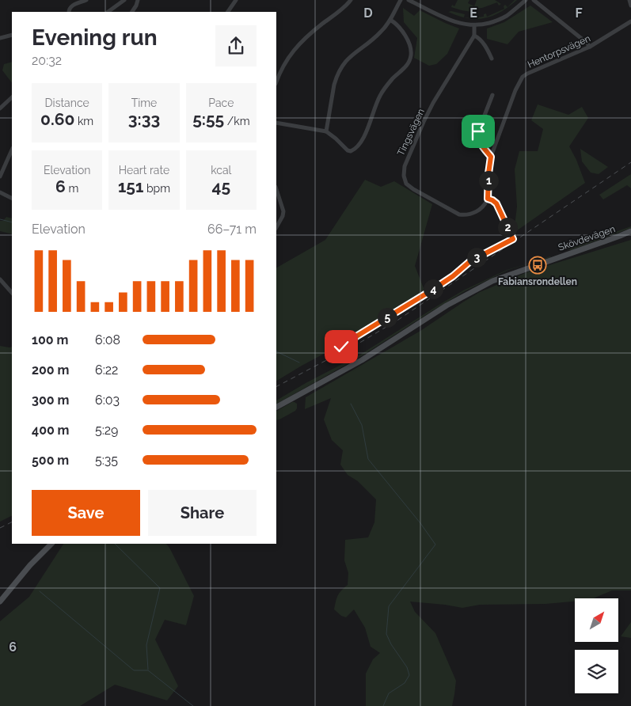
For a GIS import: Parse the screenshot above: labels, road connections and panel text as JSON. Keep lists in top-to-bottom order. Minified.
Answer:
{"streets":{"main road":["Skövdevägen"],"street":["Hentorpsvägen","Tingsvägen"]},"crossings":[["Hentorpsvägen","Tingsvägen"]],"places":{"bus stop":["Fabiansrondellen"]},"north":"top right","page":{"heading":["Evening run","20:32"],"stats":[["Distance","0.60 km"],["Time","3:33"],["Pace","5:55 /km"],["Elevation","6 m"],["Heart rate","151 bpm"],["kcal","45"]],"pins":["1","2","3","4","5"],"chart":["Elevation","66–71 m"],"list":[{"name":"100 m","note":"6:08"},{"name":"200 m","note":"6:22"},{"name":"300 m","note":"6:03"},{"name":"400 m","note":"5:29"},{"name":"500 m","note":"5:35"}],"buttons":["Save","Share"]},"grid":{"columns":["D","E","F"],"rows":["6"]}}
